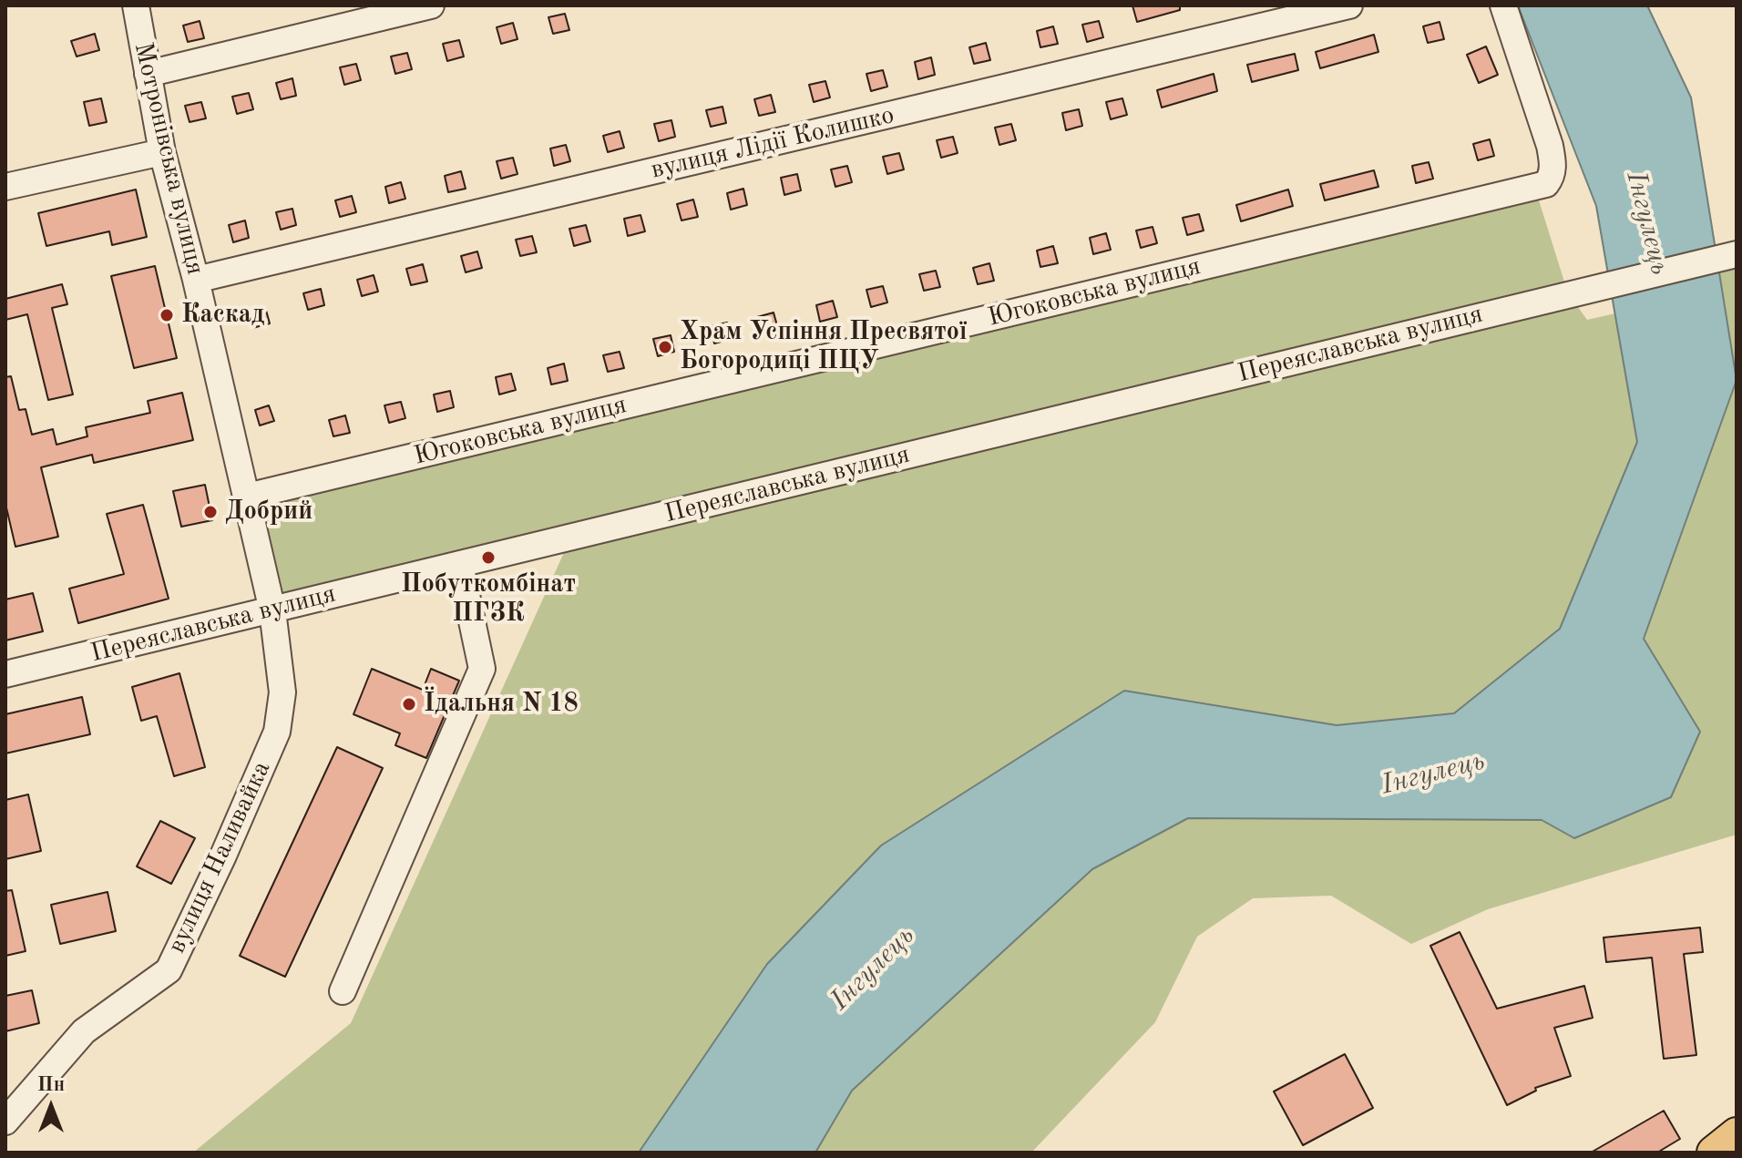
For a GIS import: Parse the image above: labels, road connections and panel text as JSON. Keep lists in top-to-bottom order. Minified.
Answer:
{"streets":{"street":["вулиця Лідії Колишко","Мотронівська вулиця","Югоковська вулиця","Переяславська вулиця","вулиця Наливайка"]},"crossings":[["вулиця Лідії Колишко","Мотронівська вулиця"],["Мотронівська вулиця","Югоковська вулиця"],["Мотронівська вулиця","Переяславська вулиця"],["Мотронівська вулиця","вулиця Наливайка"],["Переяславська вулиця","вулиця Наливайка"]],"water":["Інгулець"],"places":["Каскад","Храм Успіння Пресвятої Богородиці ПЦУ","Добрий","Побуткомбінат ПГЗК","Їдальня N 18"],"north":"top"}
